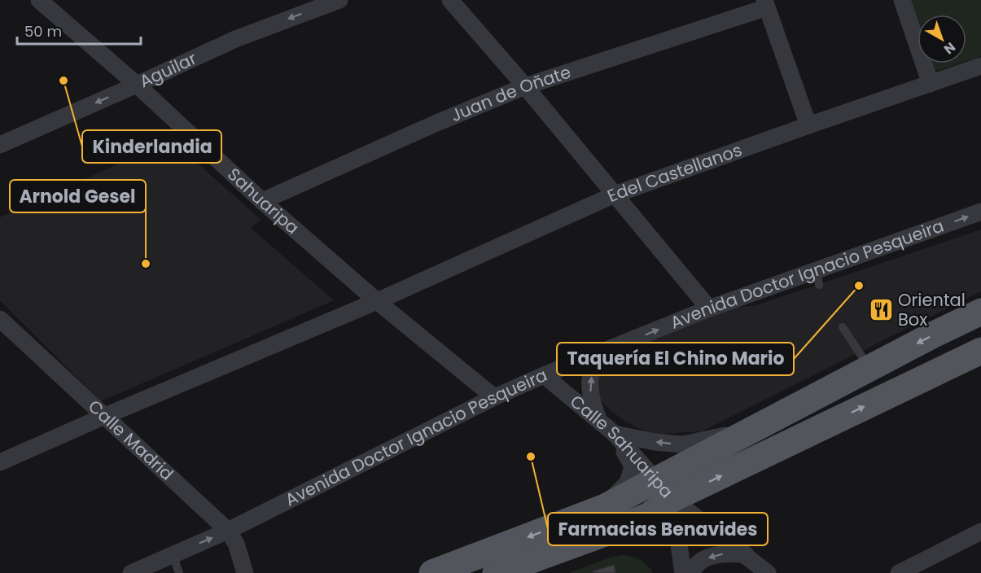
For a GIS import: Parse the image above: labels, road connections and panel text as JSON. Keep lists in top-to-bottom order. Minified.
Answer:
{"streets":{"street":["Aguilar","Juan de Oñate","Edel Castellanos","Sahuaripa","Avenida Doctor Ignacio Pesqueira","Calle Madrid","Calle Sahuaripa"]},"crossings":[["Aguilar","Sahuaripa"],["Juan de Oñate","Sahuaripa"],["Edel Castellanos","Sahuaripa"],["Edel Castellanos","Calle Madrid"],["Sahuaripa","Avenida Doctor Ignacio Pesqueira"],["Avenida Doctor Ignacio Pesqueira","Calle Madrid"],["Avenida Doctor Ignacio Pesqueira","Calle Sahuaripa"]],"one_way":["Aguilar","Avenida Doctor Ignacio Pesqueira"],"places":{"other":["Kinderlandia","Arnold Gesel","Taquería El Chino Mario","Farmacias Benavides"],"restaurant":["Oriental Box"]},"scale_bar":"50 m","north":"bottom right"}
